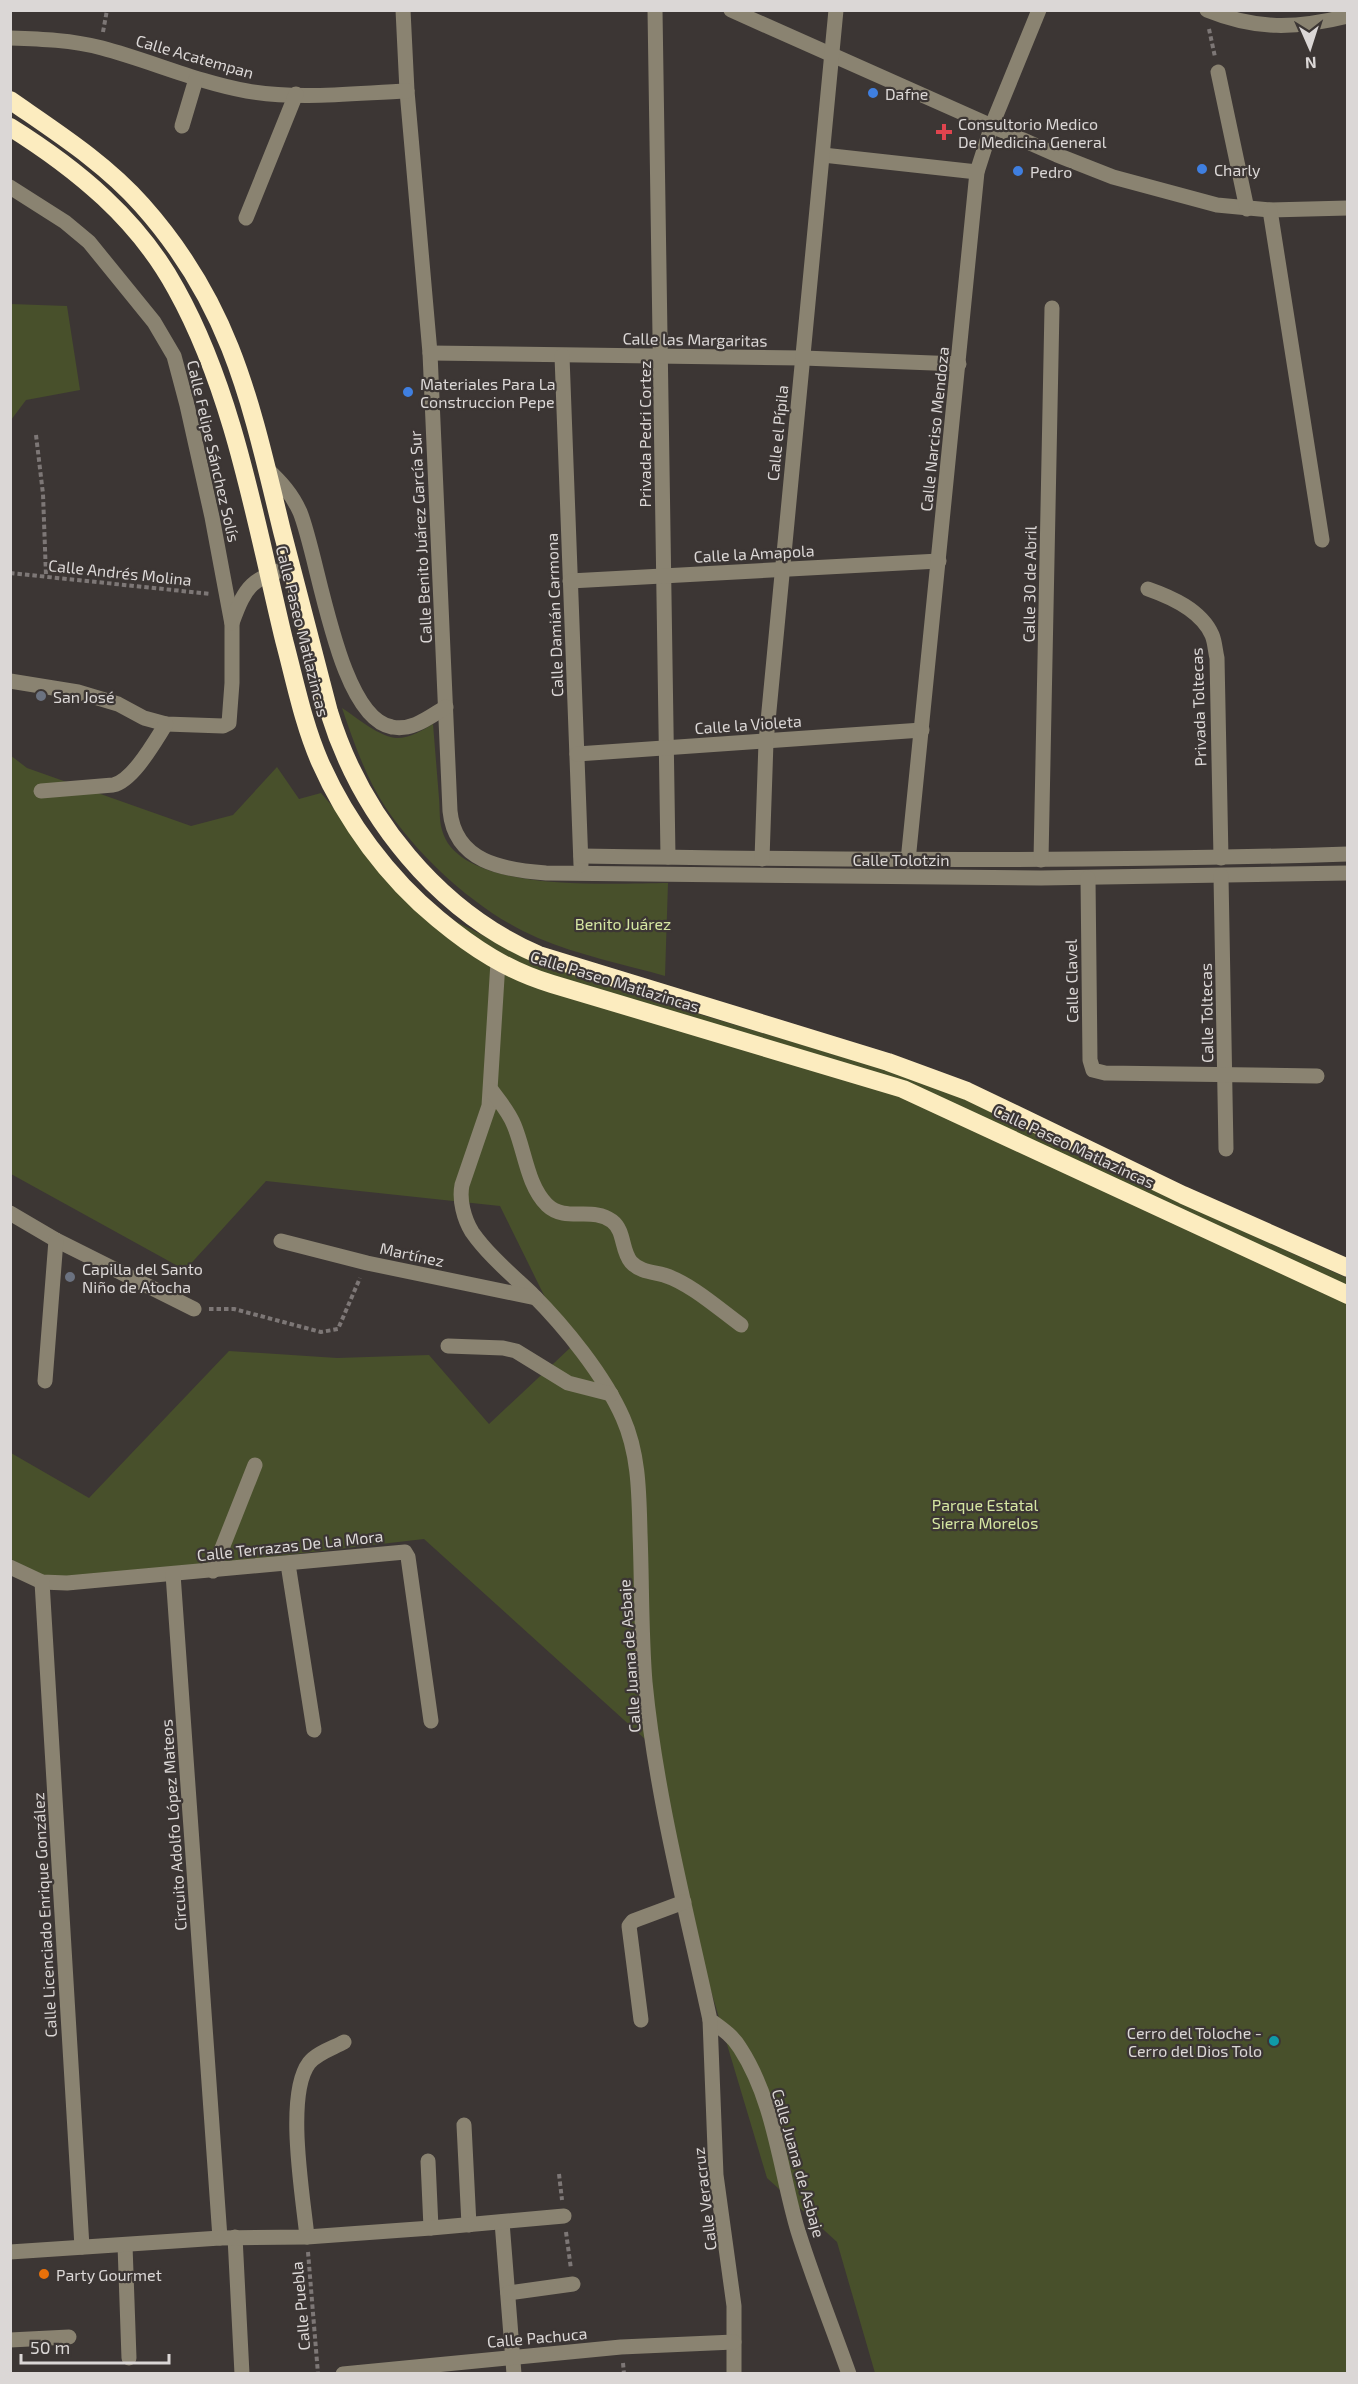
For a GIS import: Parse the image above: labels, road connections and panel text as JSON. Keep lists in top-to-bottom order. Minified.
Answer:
{"streets":{"highway":["Calle Paseo Matlazincas"],"street":["Calle Acatempan","Calle las Margaritas","Calle Narciso Mendoza","Calle el Pípila","Privada Pedri Cortez","Calle Felipe Sánchez Solís","Calle Benito Juárez García Sur","Calle la Amapola","Calle 30 de Abril","Calle Damián Carmona","Privada Toltecas","Calle la Violeta","Calle Tolotzin","Calle Clavel","Calle Toltecas","Martínez","Calle Terrazas De La Mora","Calle Juana de Asbaje","Circuito Adolfo López Mateos","Calle Licenciado Enrique González","Calle Veracruz","Calle Pachuca"],"path":["Calle Andrés Molina","Calle Puebla"]},"crossings":[["Calle Acatempan","Calle Benito Juárez García Sur"],["Calle las Margaritas","Calle Narciso Mendoza"],["Calle las Margaritas","Calle el Pípila"],["Calle las Margaritas","Privada Pedri Cortez"],["Calle las Margaritas","Calle Benito Juárez García Sur"],["Calle las Margaritas","Calle Damián Carmona"],["Calle Narciso Mendoza","Calle la Amapola"],["Calle Narciso Mendoza","Calle la Violeta"],["Calle Narciso Mendoza","Calle Tolotzin"],["Calle el Pípila","Calle la Amapola"],["Calle el Pípila","Calle la Violeta"],["Calle el Pípila","Calle Tolotzin"],["Privada Pedri Cortez","Calle la Amapola"],["Privada Pedri Cortez","Calle la Violeta"],["Privada Pedri Cortez","Calle Tolotzin"],["Calle Felipe Sánchez Solís","Calle Andrés Molina"],["Calle Benito Juárez García Sur","Calle Tolotzin"],["Calle la Amapola","Calle Damián Carmona"],["Calle 30 de Abril","Calle Tolotzin"],["Calle Damián Carmona","Calle la Violeta"],["Calle Damián Carmona","Calle Tolotzin"],["Calle Paseo Matlazincas","Calle Juana de Asbaje"],["Privada Toltecas","Calle Tolotzin"],["Calle Tolotzin","Calle Clavel"],["Calle Tolotzin","Calle Toltecas"],["Calle Clavel","Calle Toltecas"],["Martínez","Calle Juana de Asbaje"],["Calle Terrazas De La Mora","Circuito Adolfo López Mateos"],["Calle Juana de Asbaje","Calle Veracruz"],["Calle Veracruz","Calle Pachuca"]],"parks":["Benito Juárez","Parque Estatal Sierra Morelos"],"places":{"other":["Dafne","Charly","Pedro","Materiales Para La Construccion Pepe","San José","Capilla del Santo Niño de Atocha","Cerro del Toloche - Cerro del Dios Tolo","Party Gourmet"],"health":["Consultorio Medico De Medicina General"]},"scale_bar":"50 m","north":"bottom"}
